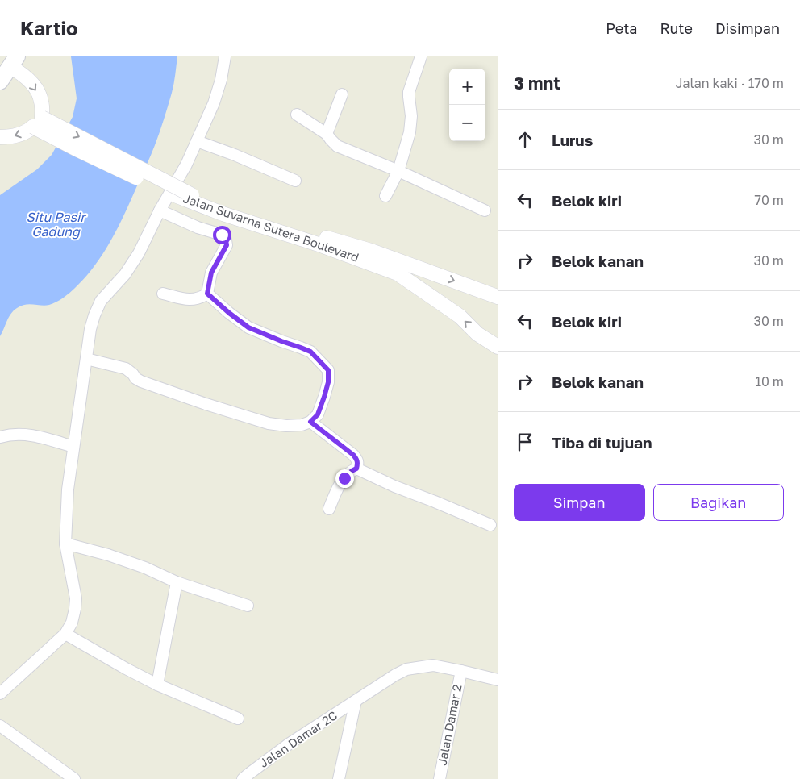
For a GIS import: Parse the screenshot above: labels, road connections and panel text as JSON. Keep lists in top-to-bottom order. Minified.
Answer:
{"streets":{"street":["Jalan Suvarna Sutera Boulevard","Jalan Damar 2","Jalan Damar 2C"]},"crossings":[["Jalan Damar 2","Jalan Damar 2C"]],"water":["Situ Pasir Gadung"],"page":{"header":"Kartio","nav":["Peta","Rute","Disimpan"],"heading":["3 mnt","Jalan kaki · 170 m"],"map_buttons":["+","−"],"list":[["Lurus","30 m"],["Belok kiri","70 m"],["Belok kanan","30 m"],["Belok kiri","30 m"],["Belok kanan","10 m"],"Tiba di tujuan"],"buttons":["Simpan","Bagikan"]}}
